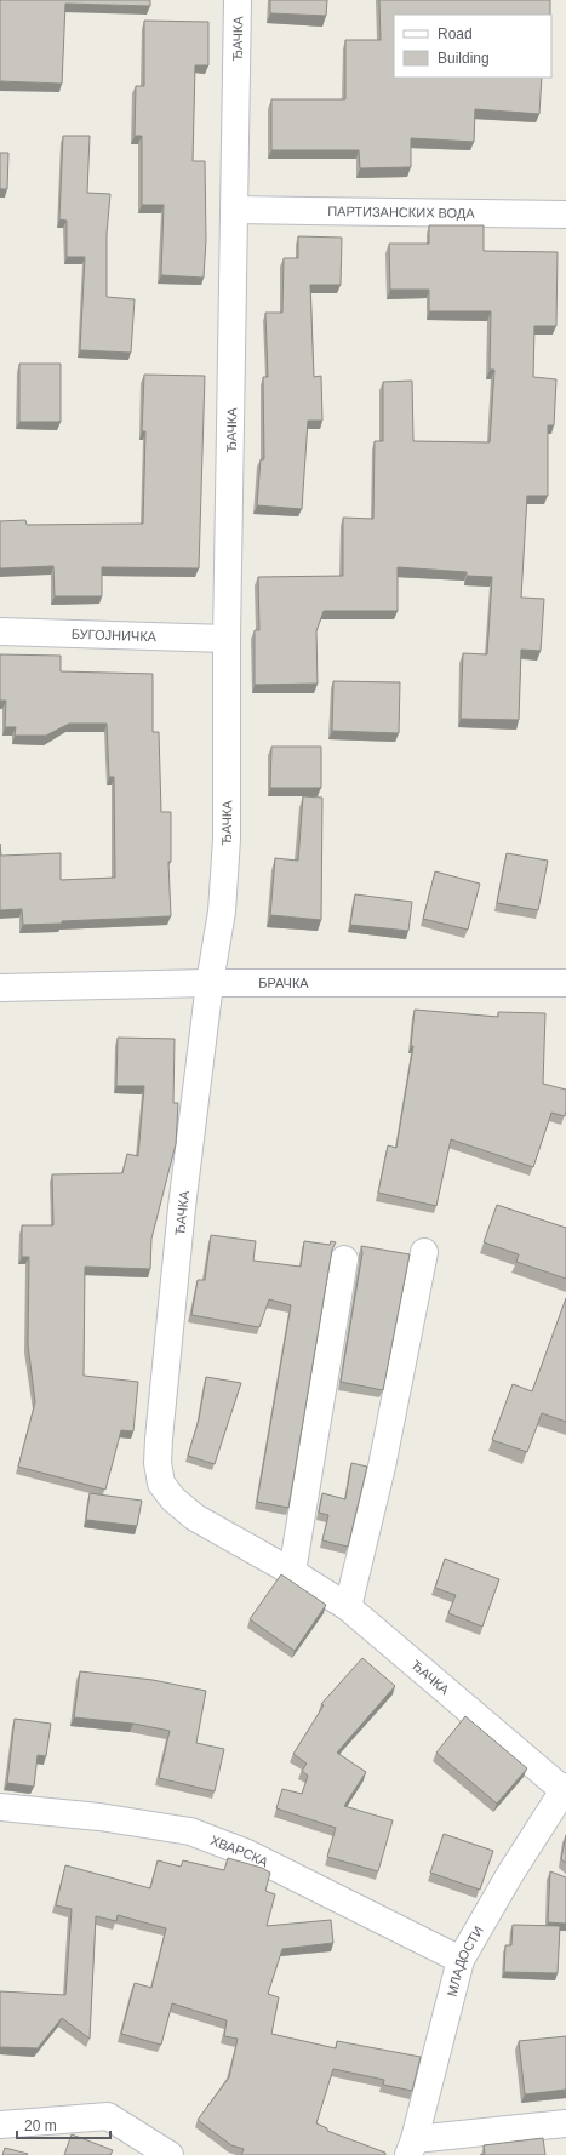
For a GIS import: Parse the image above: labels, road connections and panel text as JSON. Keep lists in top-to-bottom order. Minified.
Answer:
{"streets":{"street":["ЂАЧКА","ПАРТИЗАНСКИХ ВОДА","БУГОЈНИЧКА","БРАЧКА","ХВАРСКА","МЛАДОСТИ"]},"crossings":[["ЂАЧКА","ПАРТИЗАНСКИХ ВОДА"],["ЂАЧКА","БУГОЈНИЧКА"],["ЂАЧКА","БРАЧКА"],["ЂАЧКА","МЛАДОСТИ"],["ХВАРСКА","МЛАДОСТИ"]],"legend":["Road","Building"],"scale_bar":"20 m"}
